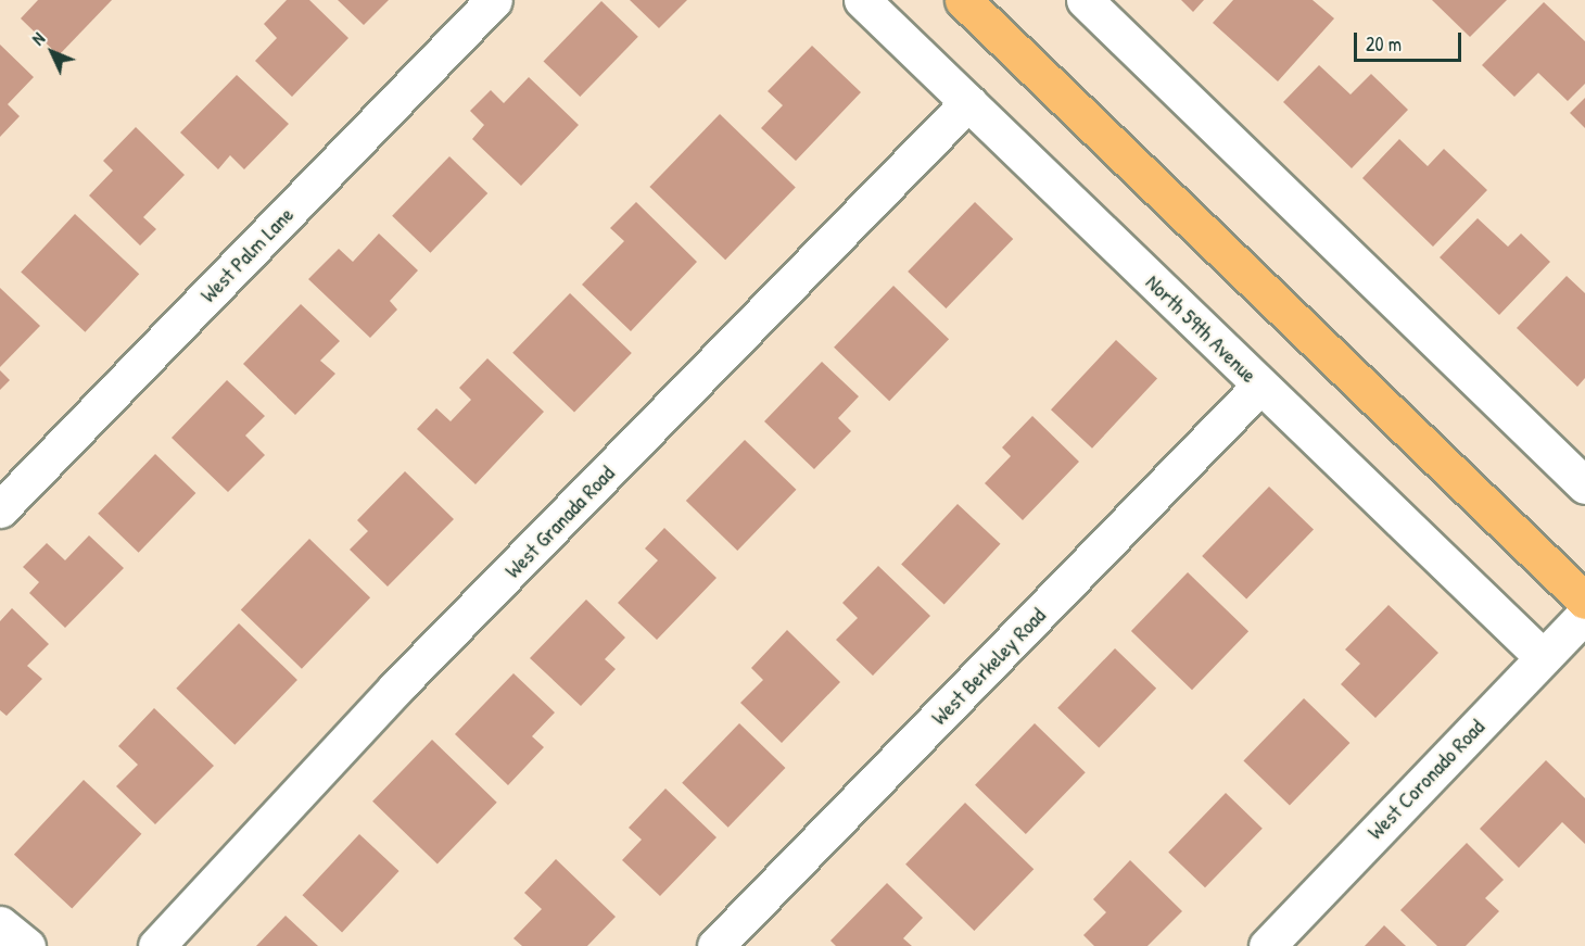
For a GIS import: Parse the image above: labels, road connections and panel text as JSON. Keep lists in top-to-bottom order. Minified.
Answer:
{"streets":{"street":["West Palm Lane","North 59th Avenue","West Granada Road","West Berkeley Road","West Coronado Road"]},"crossings":[["North 59th Avenue","West Granada Road"],["North 59th Avenue","West Berkeley Road"],["North 59th Avenue","West Coronado Road"]],"scale_bar":"20 m","north":"top left"}
